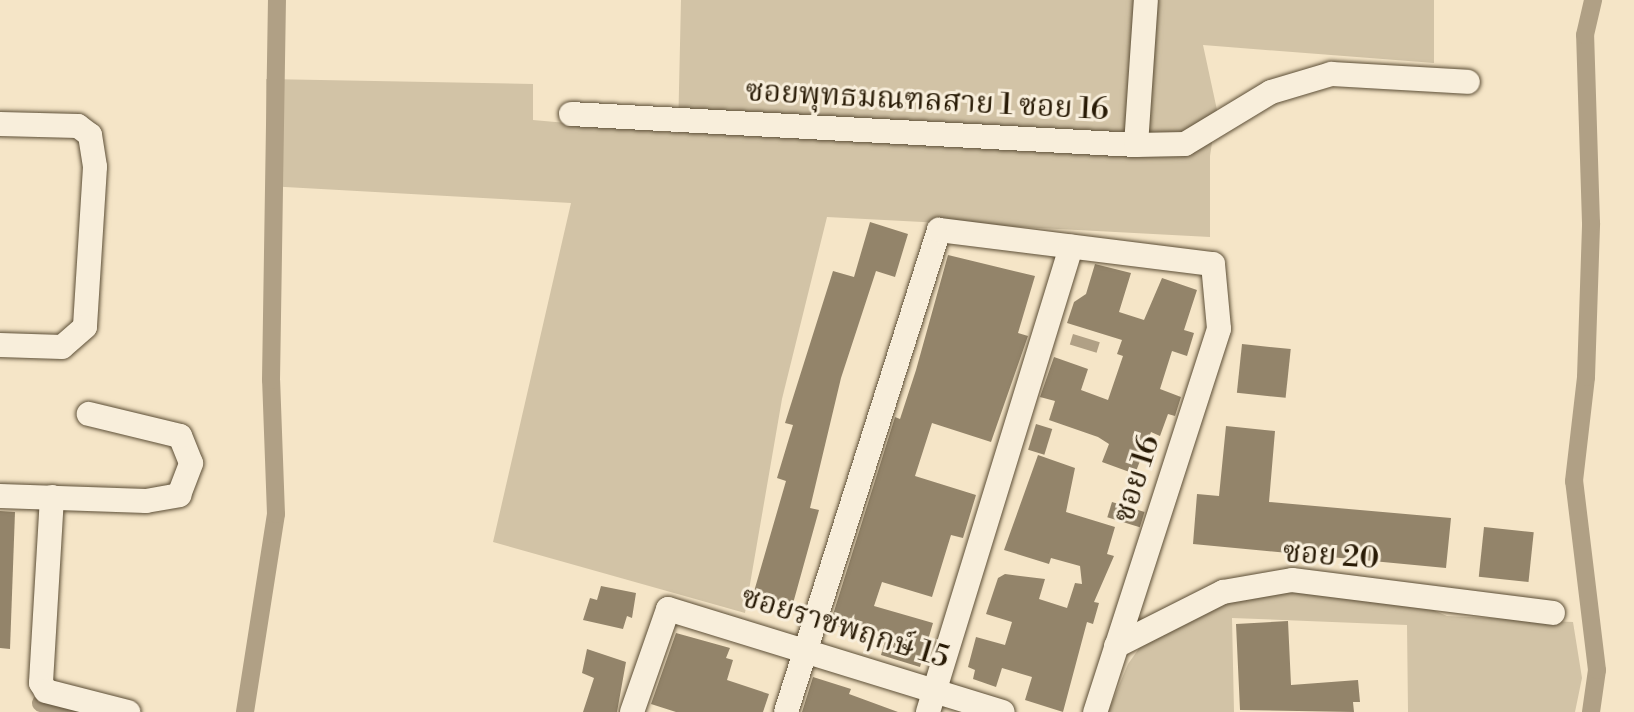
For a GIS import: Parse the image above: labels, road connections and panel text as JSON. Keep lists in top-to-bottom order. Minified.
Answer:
{"streets":{"street":["ซอยพุทธมณฑลสาย 1 ซอย 16","ซอย 16","ซอย 20","ซอยราชพฤกษ์ 15"]},"crossings":[["ซอย 16","ซอย 20"]]}
